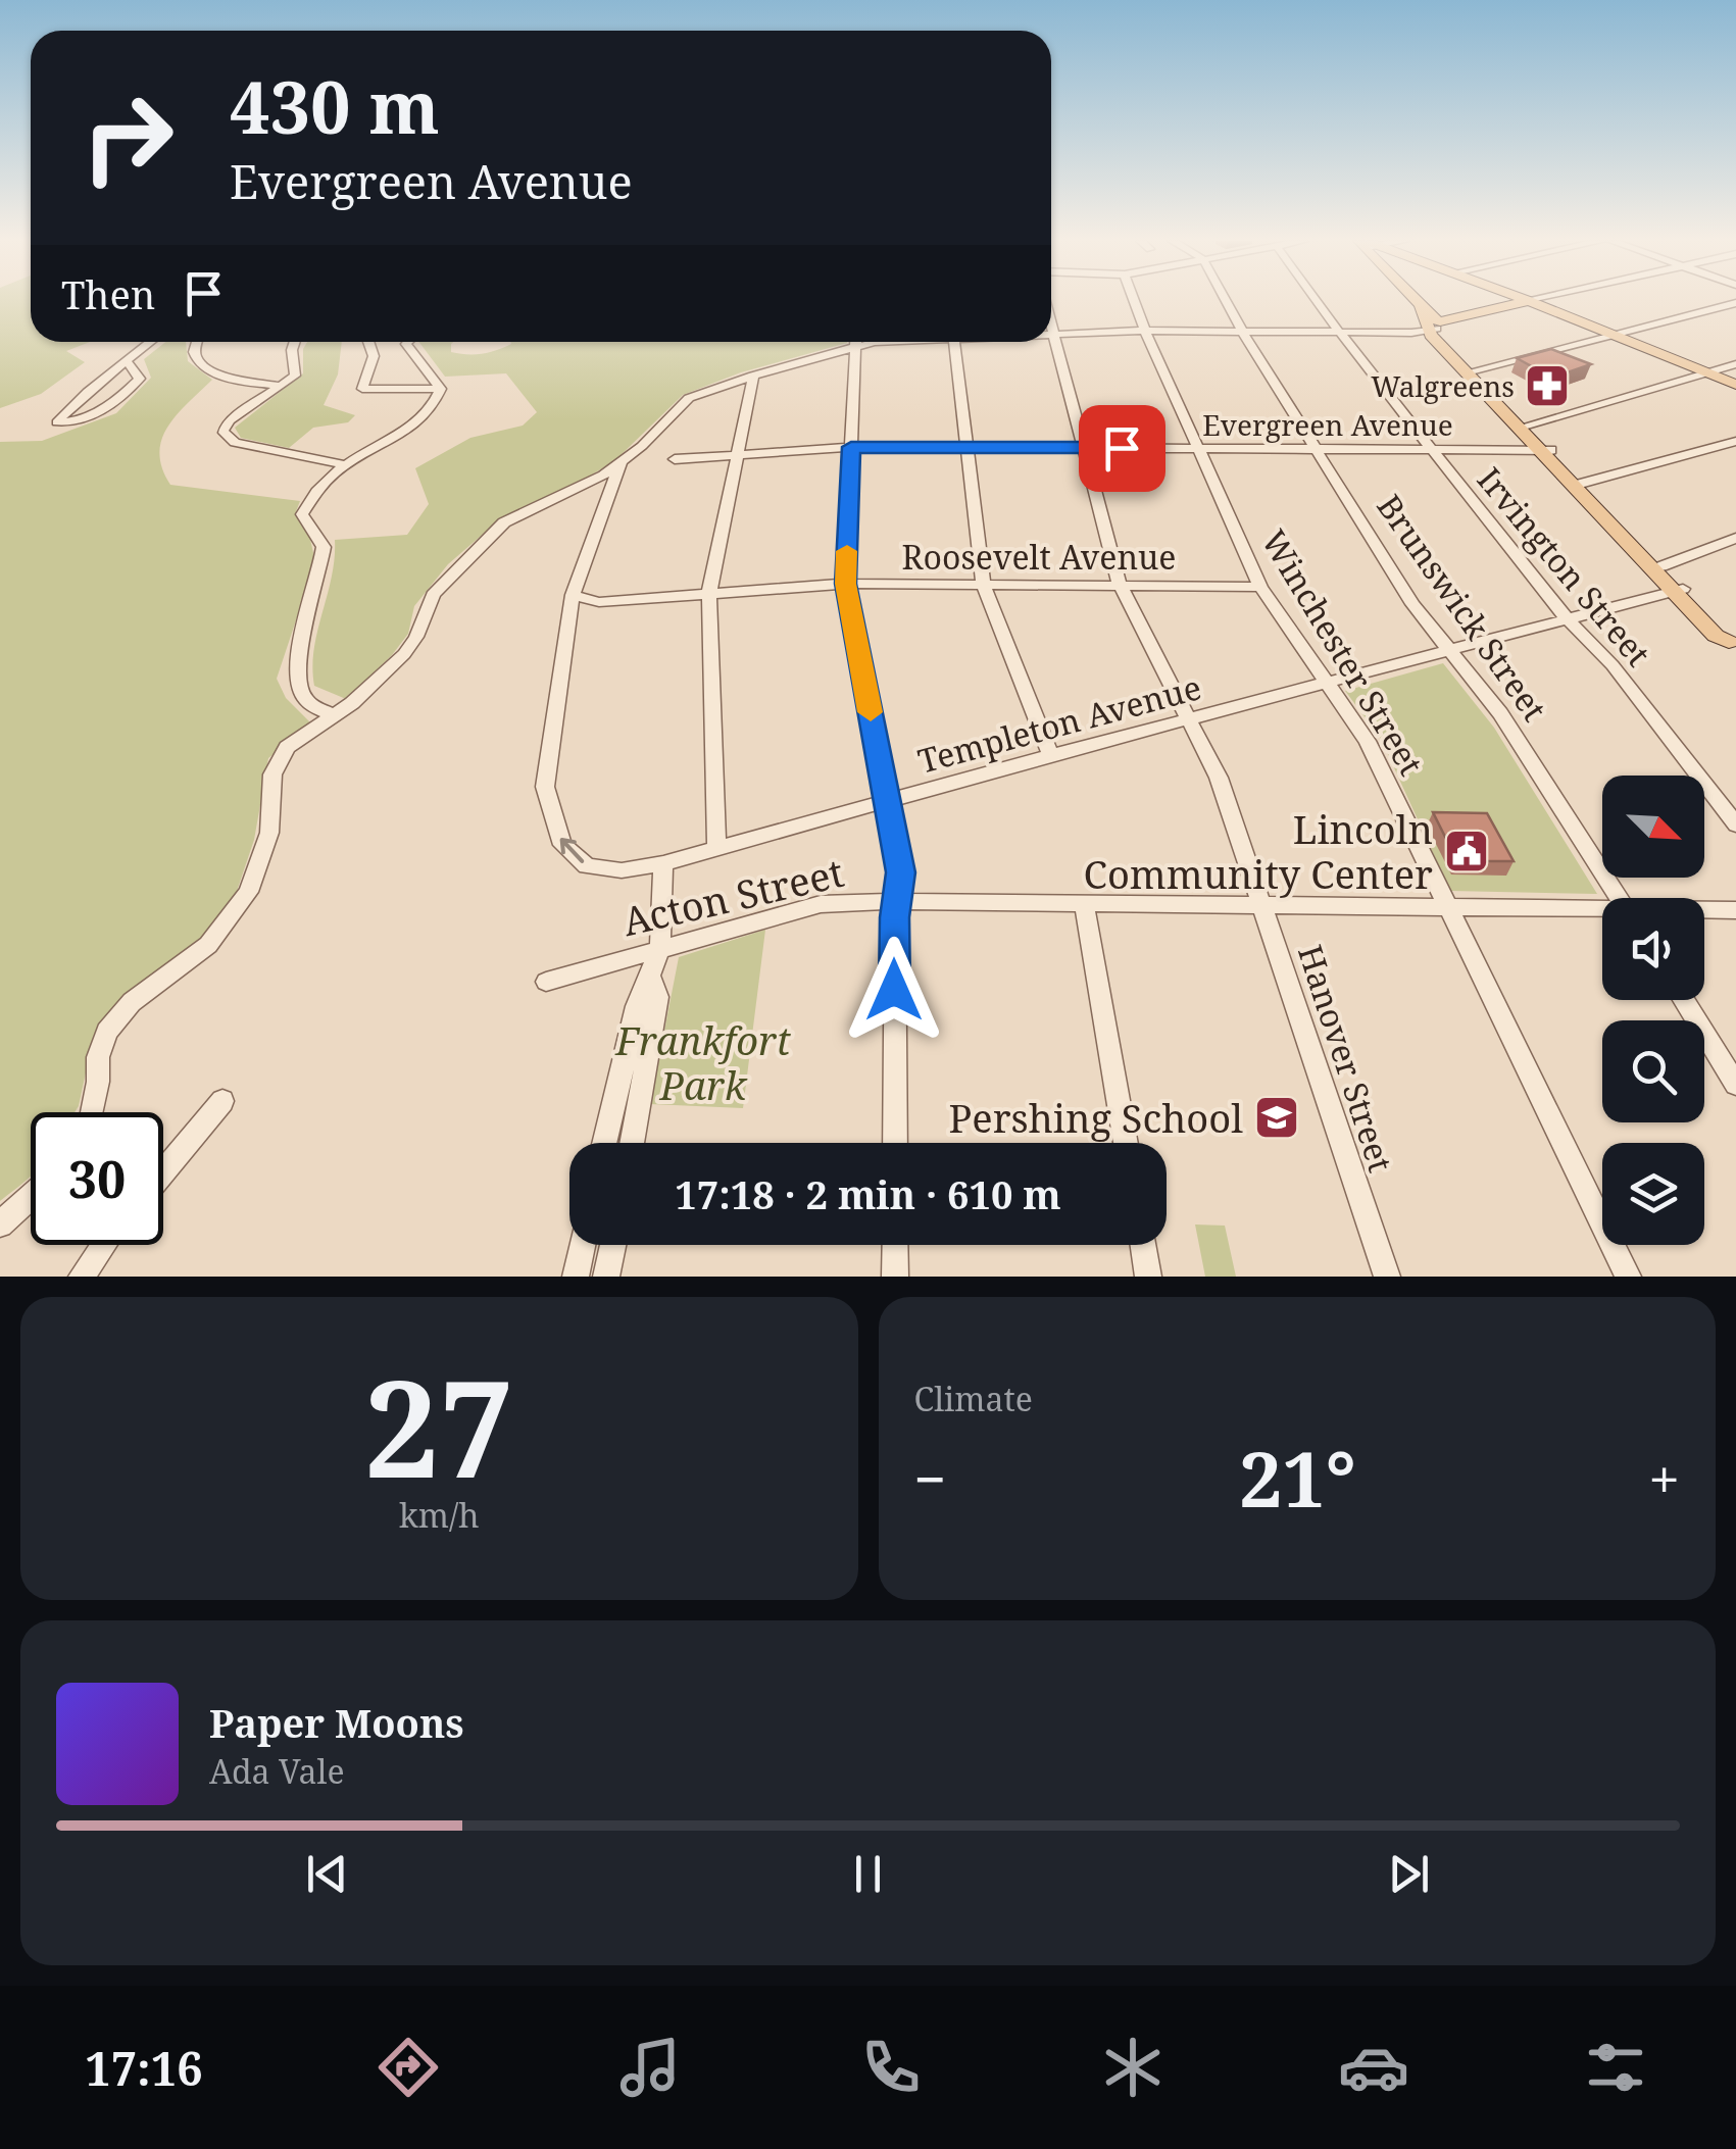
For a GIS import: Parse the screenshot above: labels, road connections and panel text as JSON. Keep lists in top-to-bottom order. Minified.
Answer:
{"streets":{"street":["Evergreen Avenue","Roosevelt Avenue","Irvington Street","Brunswick Street","Winchester Street","Templeton Avenue","Acton Street","Hanover Street"]},"crossings":[["Evergreen Avenue","Irvington Street"],["Evergreen Avenue","Brunswick Street"],["Evergreen Avenue","Winchester Street"],["Evergreen Avenue","Hanover Street"],["Roosevelt Avenue","Winchester Street"],["Roosevelt Avenue","Templeton Avenue"],["Roosevelt Avenue","Hanover Street"],["Irvington Street","Templeton Avenue"],["Brunswick Street","Templeton Avenue"],["Winchester Street","Templeton Avenue"],["Winchester Street","Acton Street"],["Templeton Avenue","Hanover Street"],["Acton Street","Hanover Street"]],"parks":["Frankfort Park"],"places":{"pharmacy":["Walgreens"],"public building":["Lincoln Community Center"],"school or university":["Pershing School"]},"north":"bottom right","page":{"turn":["430 m","Evergreen Avenue"],"then":"Then","limit":"30","trip":"17:18 · 2 min · 610 m","tile":[["27","km/h"],"Climate"],"heat":["−","21°","+"],"song":["Paper Moons","Ada Vale"],"tabs":"17:16"}}
